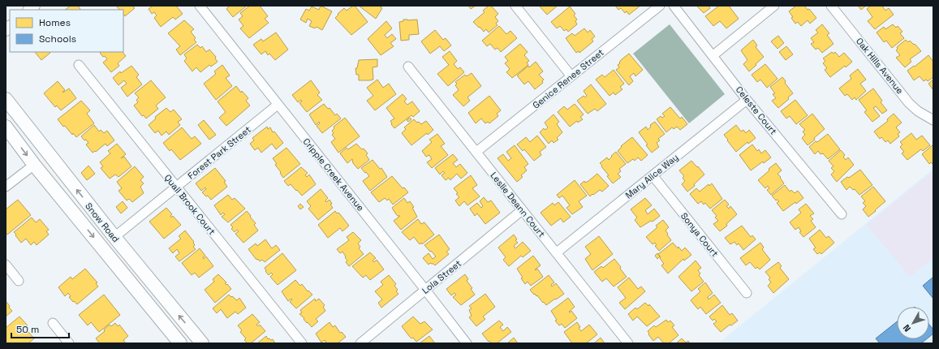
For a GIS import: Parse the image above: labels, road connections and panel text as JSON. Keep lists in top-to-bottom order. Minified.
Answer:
{"streets":{"main road":["Snow Road"],"street":["Oak Hills Avenue","Genice Renee Street","Celeste Court","Forest Park Street","Cripple Creek Avenue","Mary Alice Way","Quail Brook Court","Leslie Deann Court","Sonya Court","Lola Street"]},"crossings":[["Genice Renee Street","Leslie Deann Court"],["Celeste Court","Mary Alice Way"],["Forest Park Street","Cripple Creek Avenue"],["Forest Park Street","Quail Brook Court"],["Forest Park Street","Snow Road"],["Cripple Creek Avenue","Lola Street"],["Mary Alice Way","Leslie Deann Court"],["Mary Alice Way","Sonya Court"],["Leslie Deann Court","Lola Street"]],"legend":["Homes","Schools"],"scale_bar":"50 m","north":"bottom left"}
